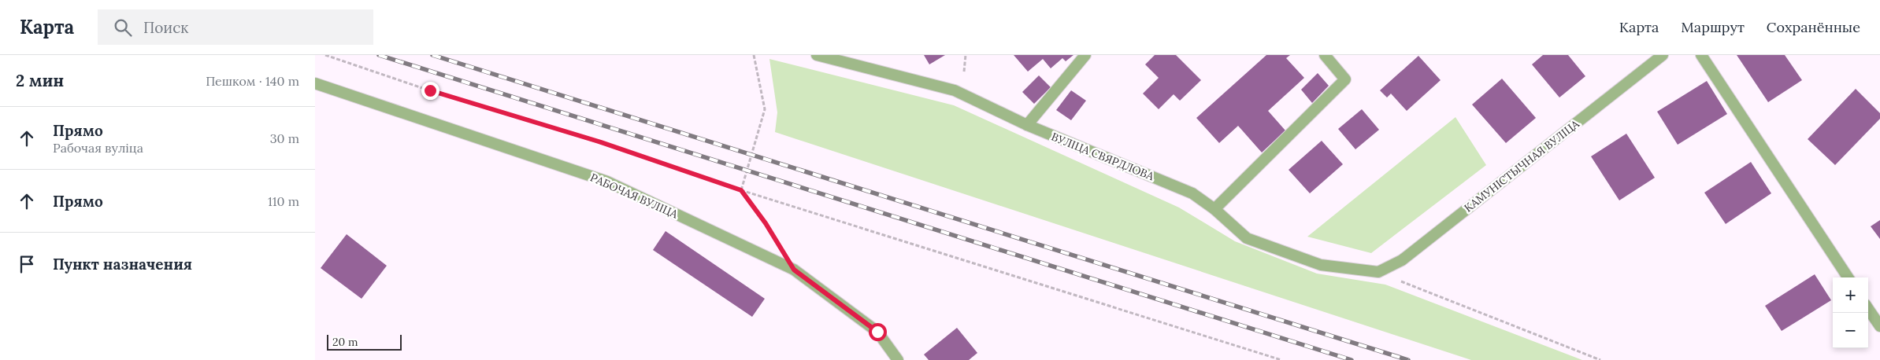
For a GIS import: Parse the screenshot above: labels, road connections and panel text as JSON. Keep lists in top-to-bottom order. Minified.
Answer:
{"streets":{"street":["ВУЛІЦА СВЯРДЛОВА","КАМУНІСТЫЧНАЯ ВУЛІЦА","РАБОЧАЯ ВУЛІЦА"]},"crossings":[["ВУЛІЦА СВЯРДЛОВА","КАМУНІСТЫЧНАЯ ВУЛІЦА"]],"scale_bar":"20 m","page":{"header":"Карта","search":"Поиск","nav":["Карта","Маршрут","Сохранённые"],"heading":["2 мин","Пешком · 140 m"],"list":[["Прямо","Рабочая вуліца","30 m"],["Прямо","110 m"],"Пункт назначения"],"map_buttons":["+","−"],"scale":"20 m"}}
